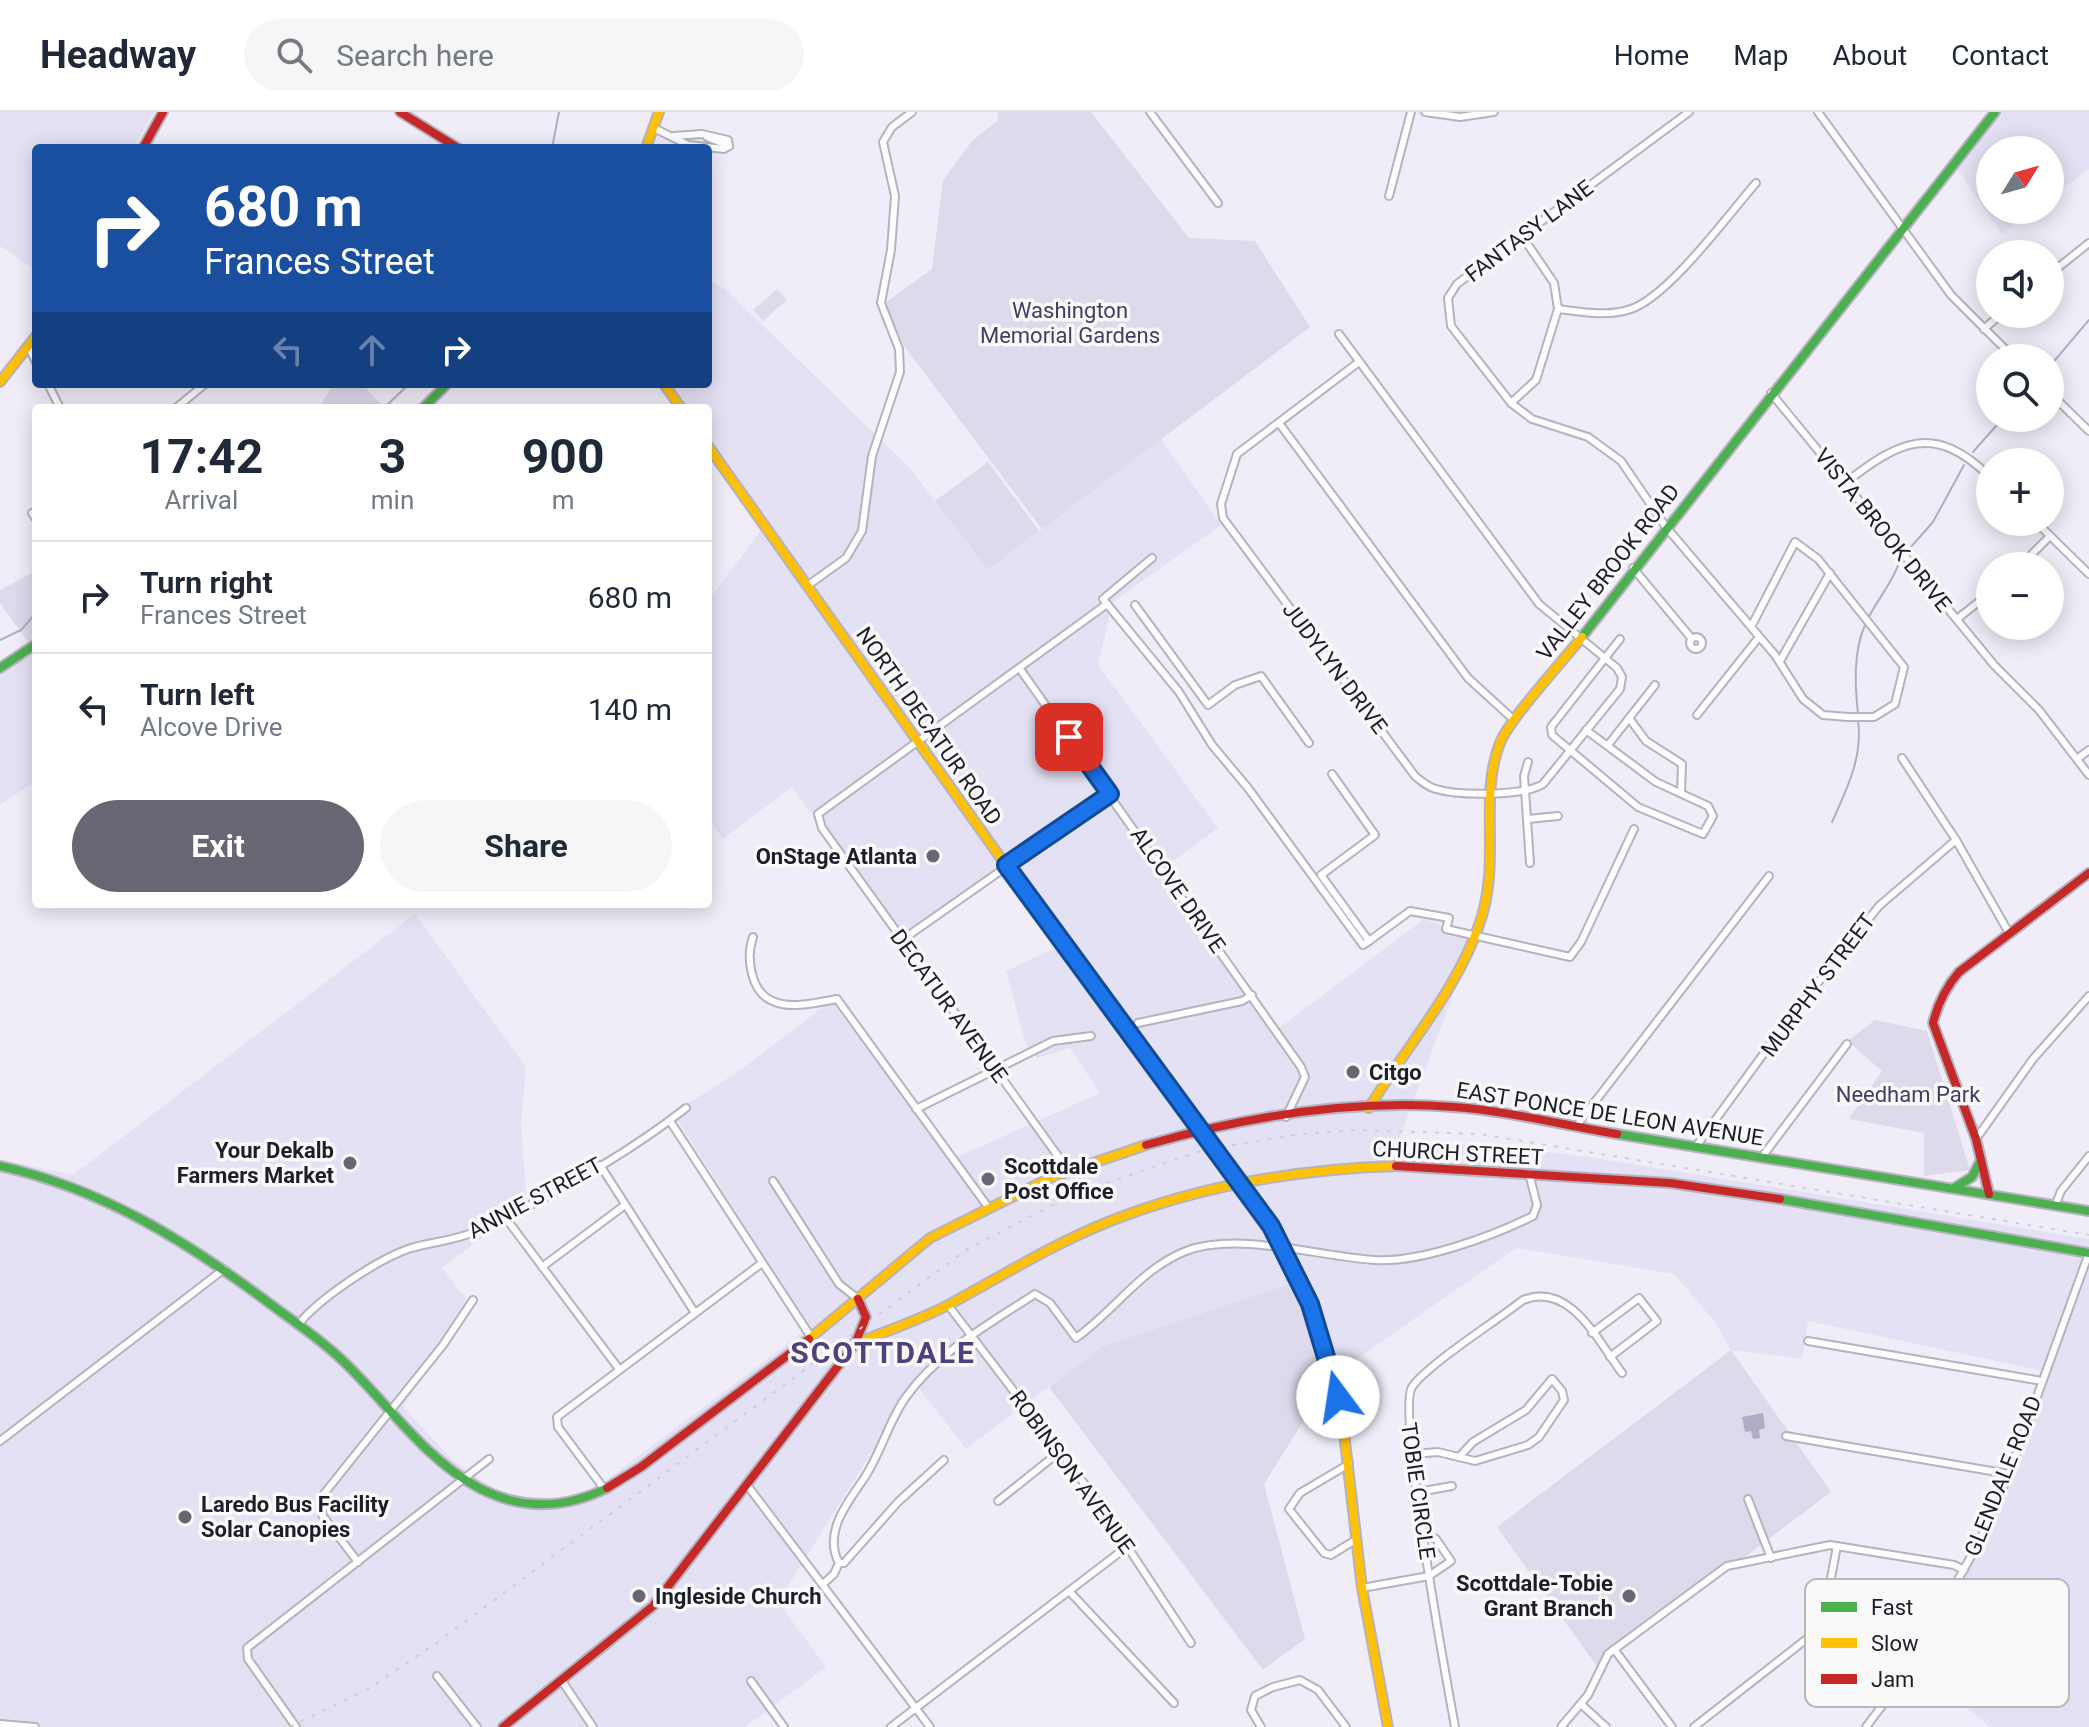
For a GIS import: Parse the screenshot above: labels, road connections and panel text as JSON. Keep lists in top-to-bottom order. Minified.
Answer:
{"streets":{"main road":["VALLEY BROOK ROAD","NORTH DECATUR ROAD","EAST PONCE DE LEON AVENUE","CHURCH STREET"],"street":["FANTASY LANE","VISTA BROOK DRIVE","JUDYLYN DRIVE","ALCOVE DRIVE","MURPHY STREET","DECATUR AVENUE","ANNIE STREET","ROBINSON AVENUE","GLENDALE ROAD","TOBIE CIRCLE"]},"crossings":[["FANTASY LANE","VALLEY BROOK ROAD"],["VISTA BROOK DRIVE","VALLEY BROOK ROAD"],["VALLEY BROOK ROAD","JUDYLYN DRIVE"],["VALLEY BROOK ROAD","EAST PONCE DE LEON AVENUE"],["NORTH DECATUR ROAD","DECATUR AVENUE"],["NORTH DECATUR ROAD","EAST PONCE DE LEON AVENUE"],["NORTH DECATUR ROAD","CHURCH STREET"],["ALCOVE DRIVE","EAST PONCE DE LEON AVENUE"],["MURPHY STREET","EAST PONCE DE LEON AVENUE"],["DECATUR AVENUE","EAST PONCE DE LEON AVENUE"],["EAST PONCE DE LEON AVENUE","ANNIE STREET"],["CHURCH STREET","ROBINSON AVENUE"],["CHURCH STREET","GLENDALE ROAD"]],"districts":["SCOTTDALE"],"parks":["Washington Memorial Gardens","Needham Park"],"places":["OnStage Atlanta","Citgo","Your Dekalb Farmers Market","Scottdale Post Office","Laredo Bus Facility Solar Canopies","Ingleside Church","Scottdale-Tobie Grant Branch"],"legend":["Fast","Slow","Jam"],"north":"top right","page":{"header":"Headway","search":"Search here","nav":["Home","Map","About","Contact"],"map_buttons":["+","−"],"turn":["680 m","Frances Street"],"eta":["17:42","Arrival","3","min","900","m"],"list":[{"name":"Turn right","note":"Frances Street","value":"680 m"},{"name":"Turn left","note":"Alcove Drive","value":"140 m"}],"buttons":["Exit","Share"]}}
